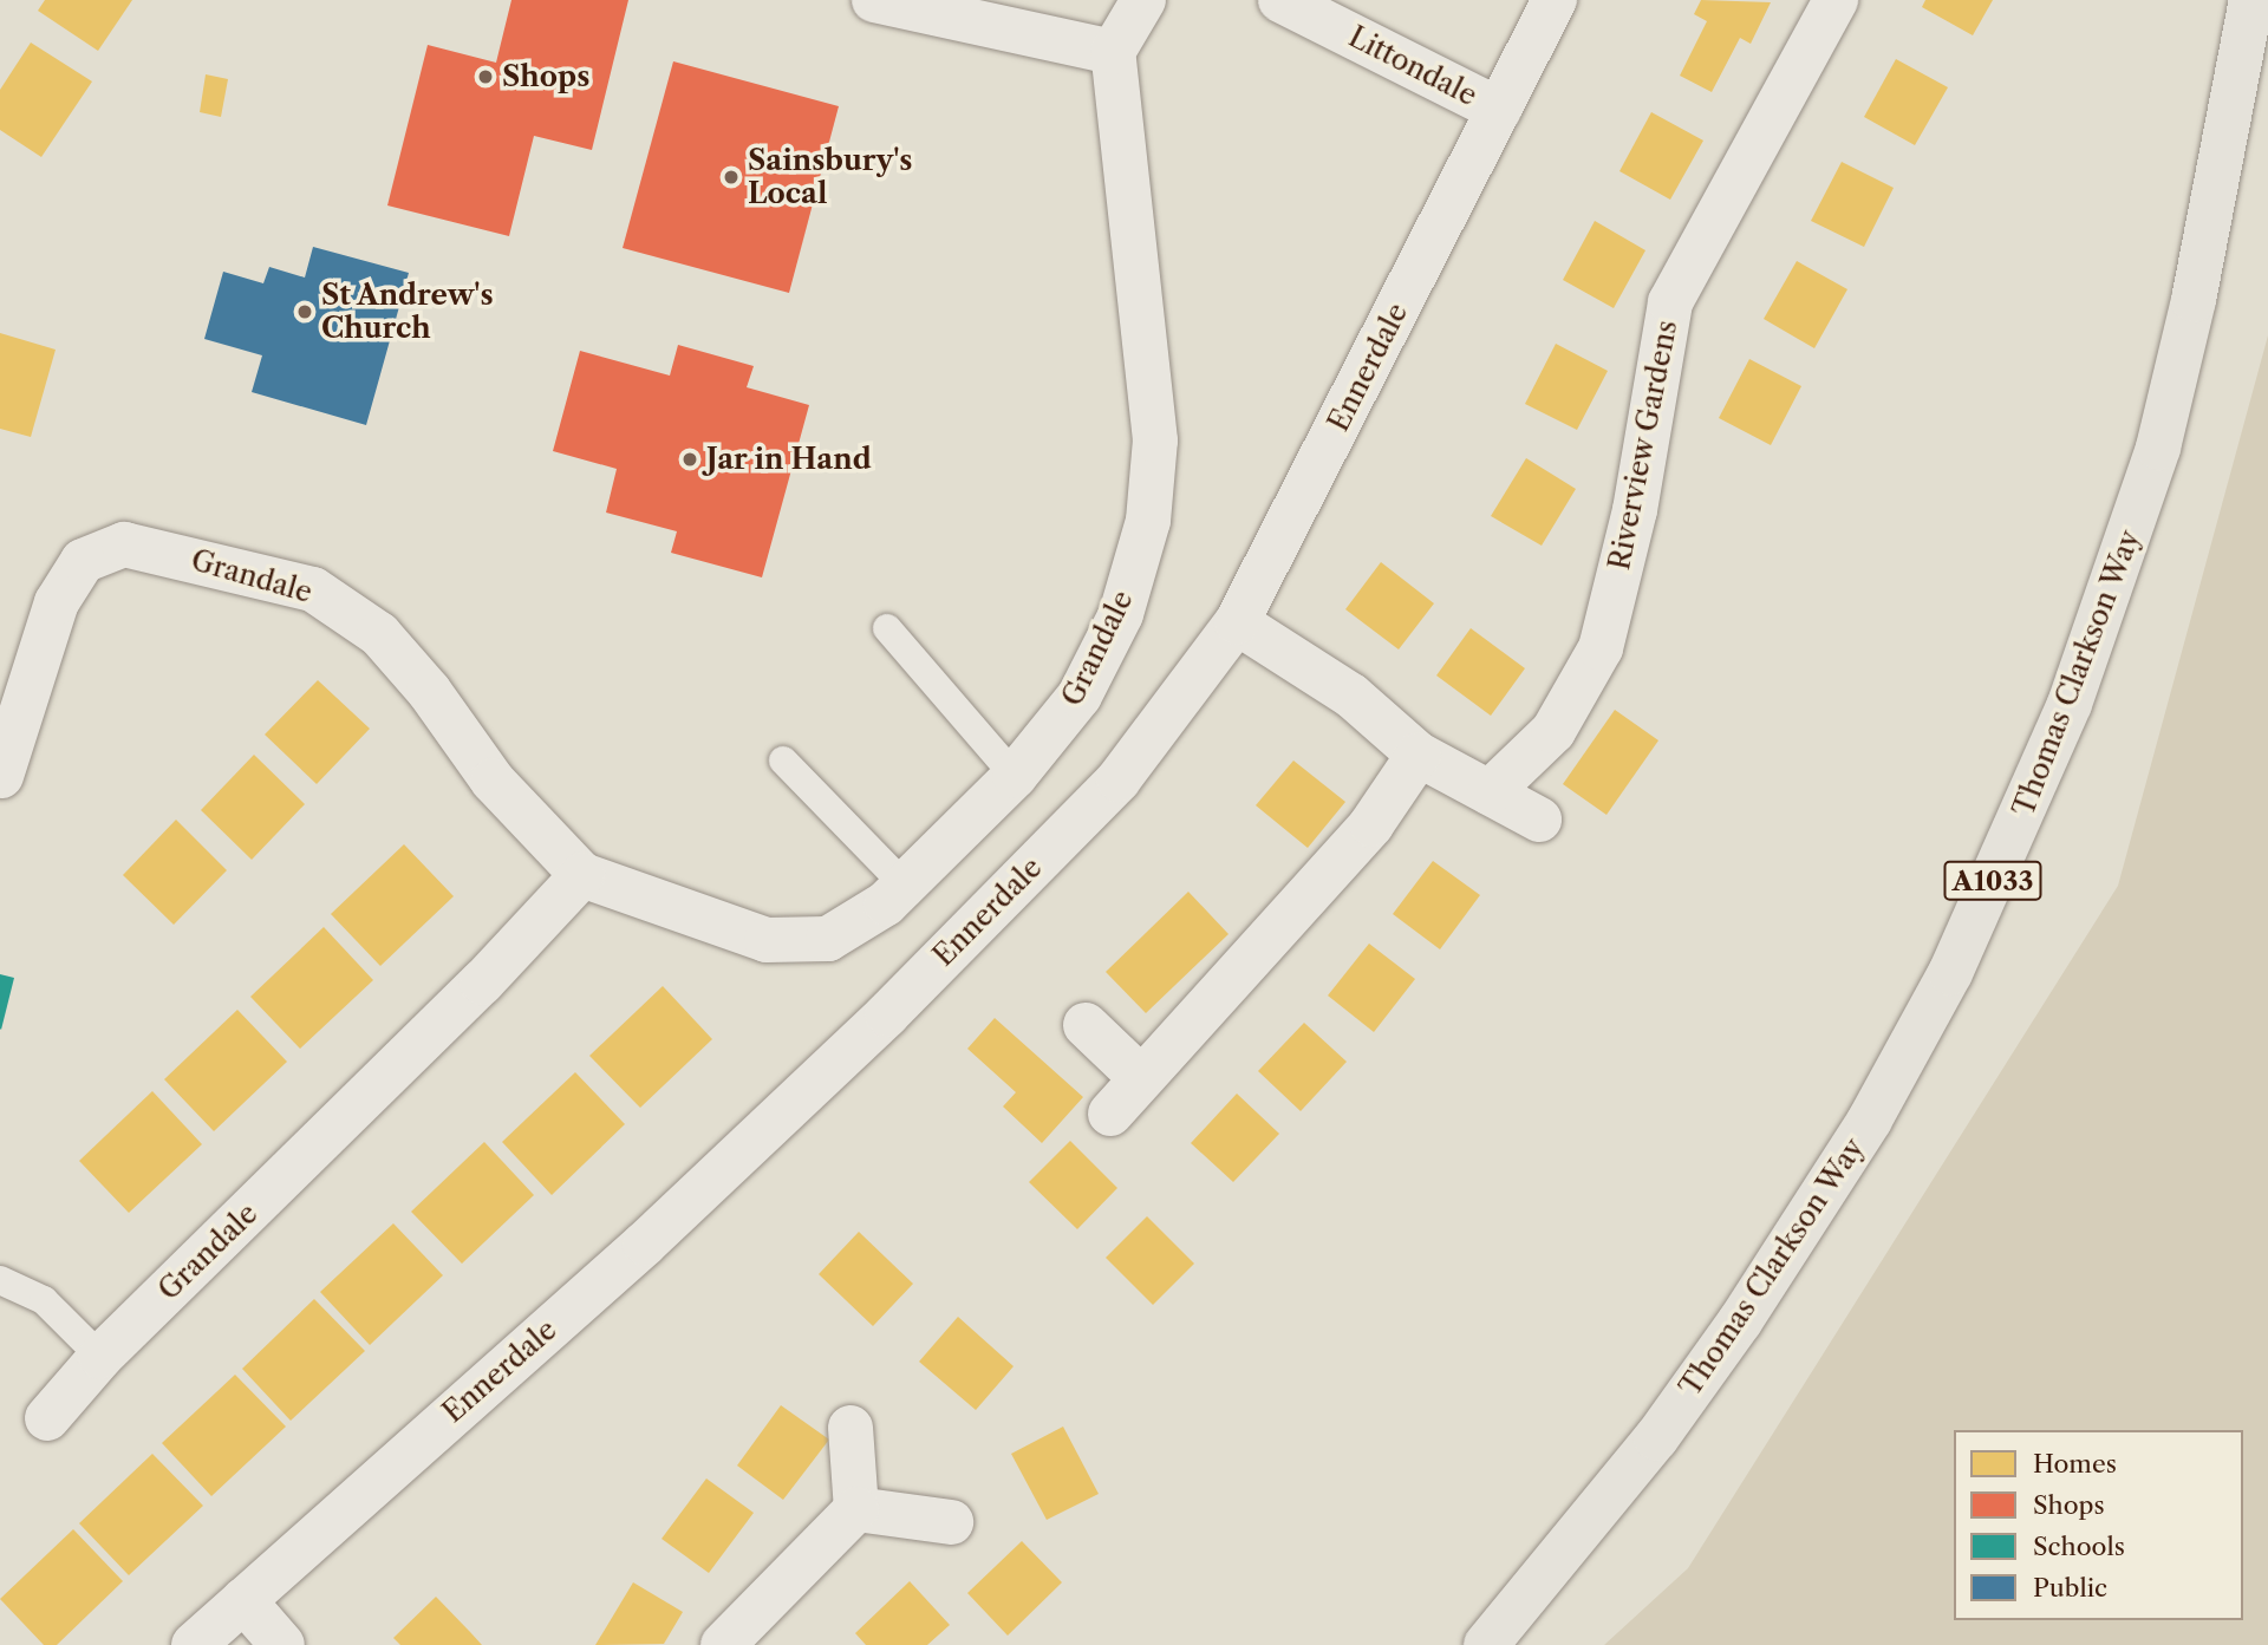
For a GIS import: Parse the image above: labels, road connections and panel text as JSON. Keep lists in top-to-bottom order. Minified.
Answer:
{"streets":{"highway":["Thomas Clarkson Way","A1033"],"street":["Littondale","Ennerdale","Riverview Gardens","Grandale"]},"crossings":[["Littondale","Ennerdale"]],"places":["Shops","Sainsbury's Local","St Andrew's Church","Jar in Hand"],"legend":["Homes","Shops","Schools","Public"]}
